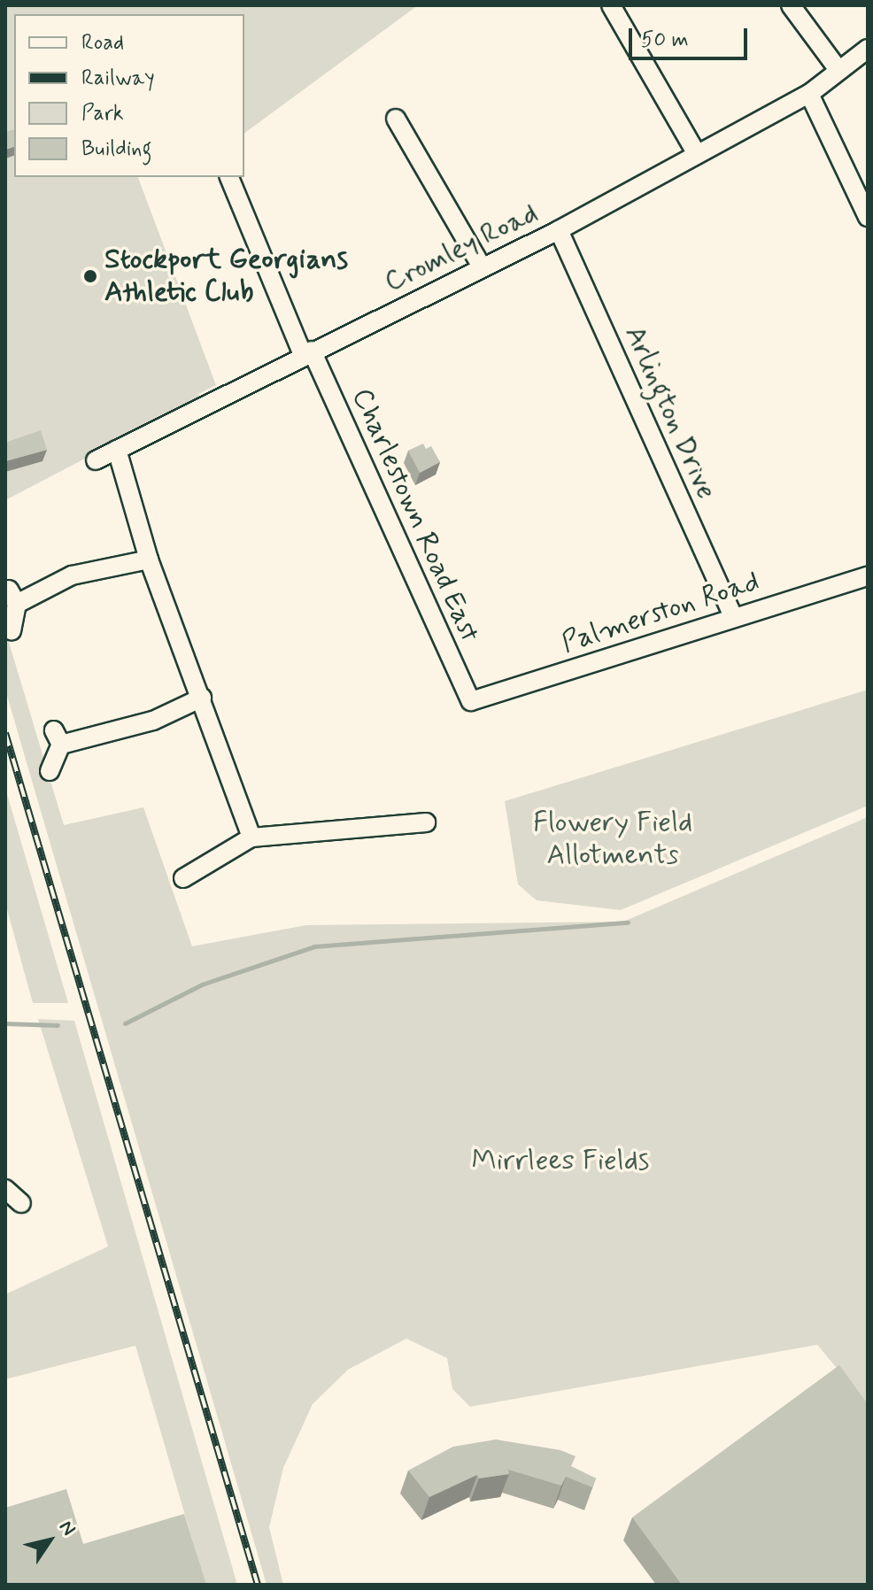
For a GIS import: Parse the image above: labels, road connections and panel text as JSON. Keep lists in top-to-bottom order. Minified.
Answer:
{"streets":{"street":["Cromley Road","Arlington Drive","Charlestown Road East","Palmerston Road"]},"crossings":[["Cromley Road","Arlington Drive"],["Cromley Road","Charlestown Road East"],["Arlington Drive","Palmerston Road"],["Charlestown Road East","Palmerston Road"]],"parks":["Flowery Field Allotments","Mirrlees Fields"],"places":["Stockport Georgians Athletic Club"],"legend":["Road","Railway","Park","Building"],"scale_bar":"50 m","north":"top right"}
